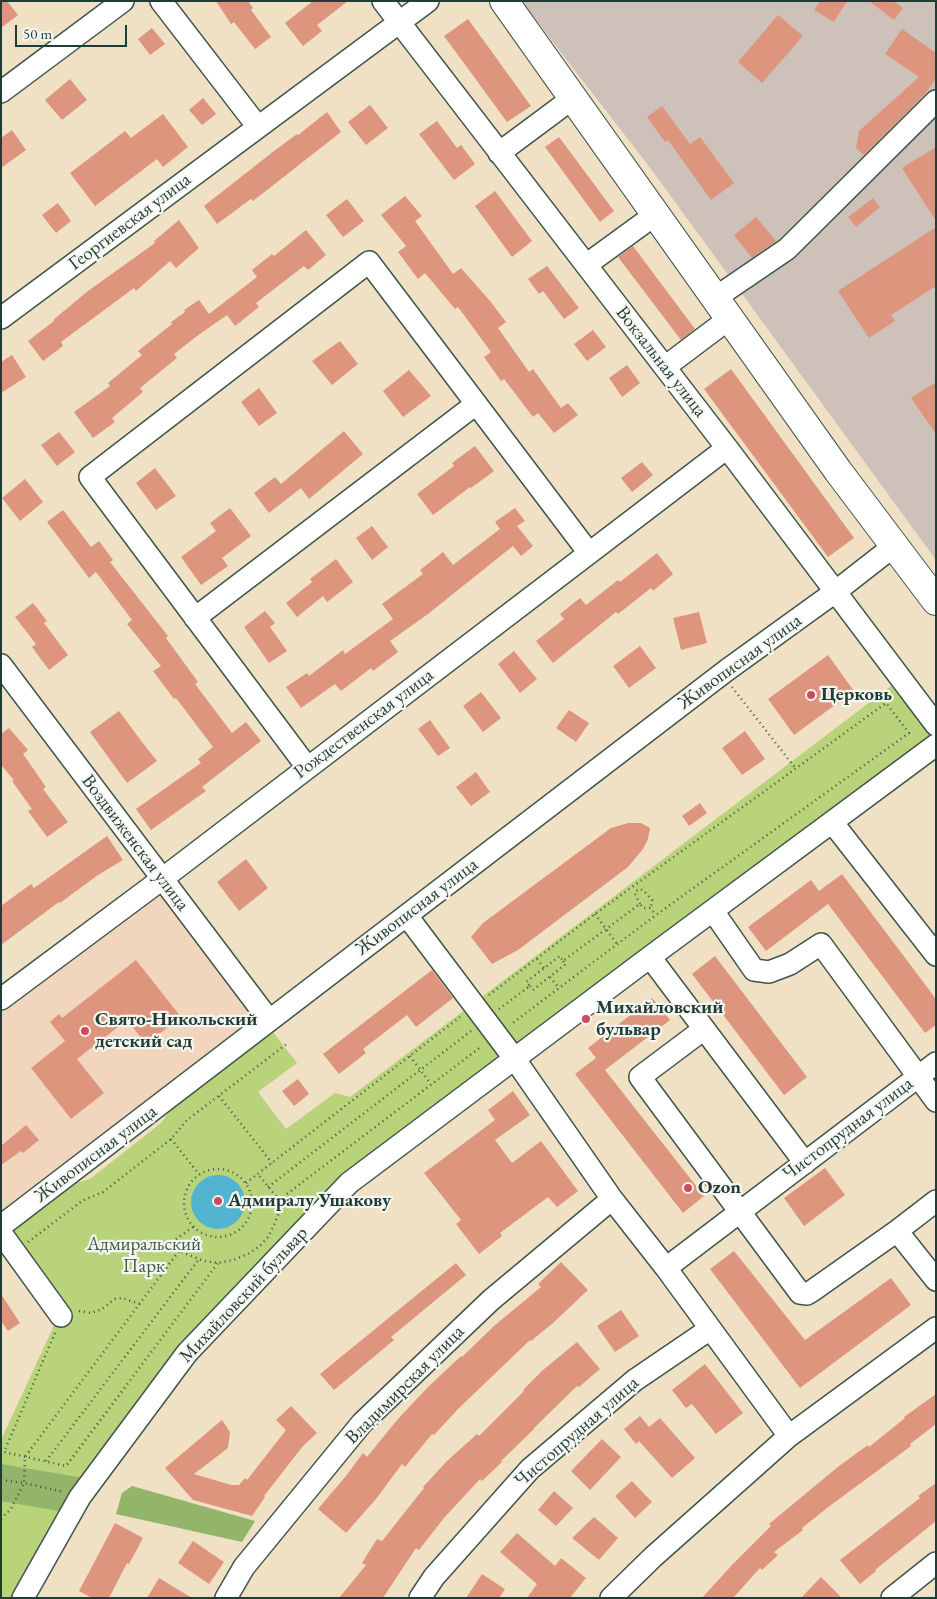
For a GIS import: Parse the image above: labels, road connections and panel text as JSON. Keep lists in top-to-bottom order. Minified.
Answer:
{"streets":{"street":["Георгиевская улица","Вокзальная улица","Живописная улица","Рождественская улица","Воздвиженская улица","Чистопрудная улица","Михайловский бульвар","Владимирская улица"]},"crossings":[["Георгиевская улица","Вокзальная улица"],["Вокзальная улица","Живописная улица"],["Вокзальная улица","Рождественская улица"],["Живописная улица","Воздвиженская улица"],["Рождественская улица","Воздвиженская улица"]],"parks":["Адмиральский Парк"],"places":["Церковь","Михайловский бульвар","Свято-Никольский детский сад","Ozon","Адмиралу Ушакову"],"scale_bar":"50 m"}
